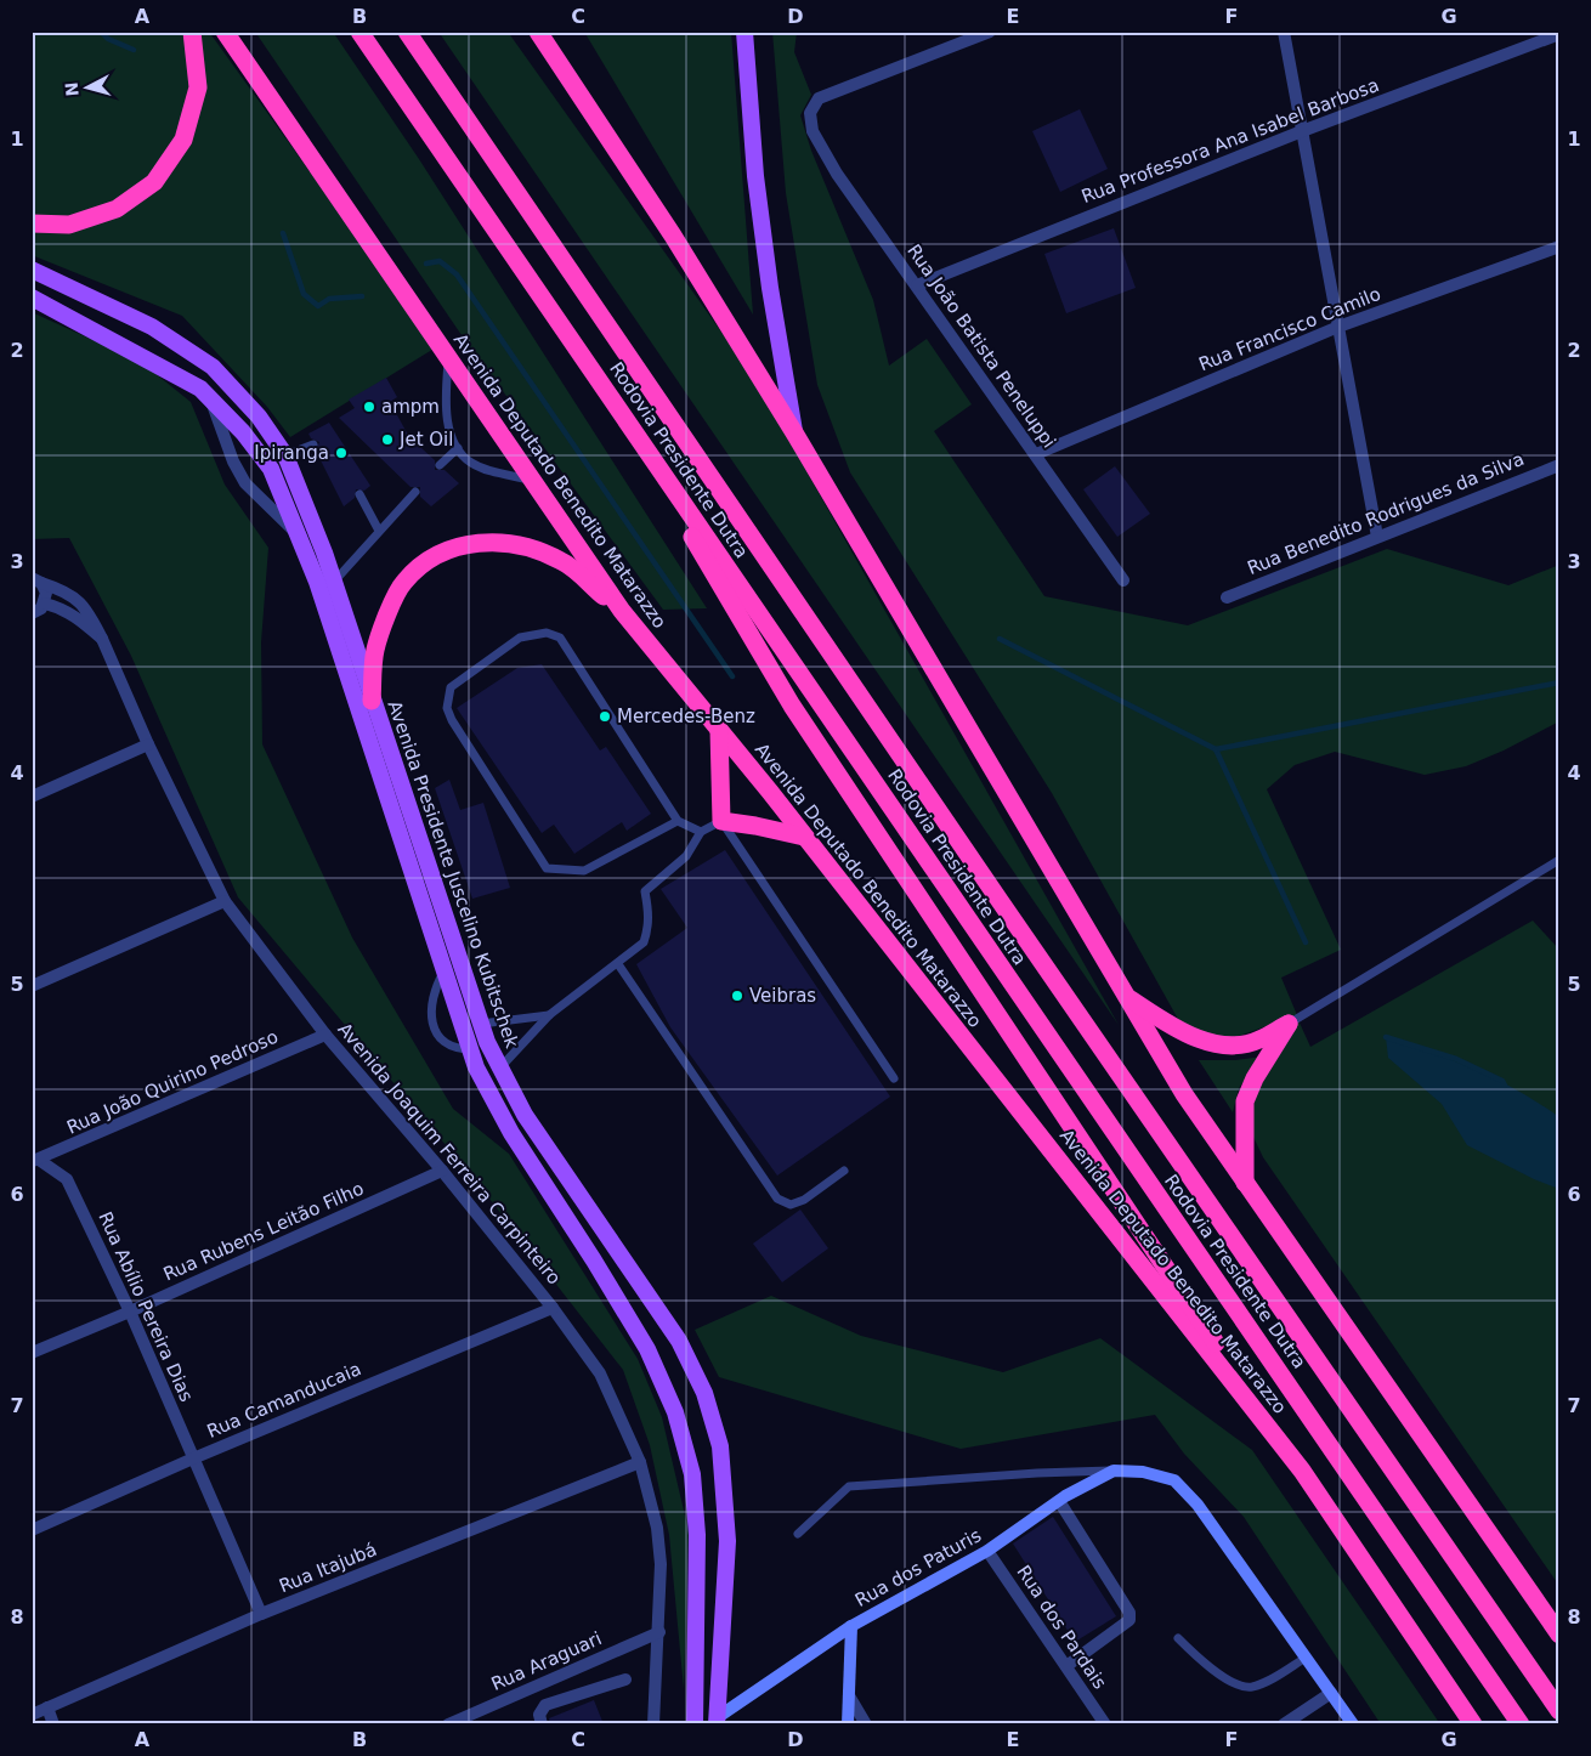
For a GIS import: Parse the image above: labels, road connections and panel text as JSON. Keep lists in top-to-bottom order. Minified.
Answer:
{"streets":{"highway":["Rodovia Presidente Dutra","Avenida Deputado Benedito Matarazzo"],"main road":["Avenida Presidente Juscelino Kubitschek","Rua dos Paturis"],"street":["Rua Professora Ana Isabel Barbosa","Rua Francisco Camilo","Rua João Batista Peneluppi","Rua Benedito Rodrigues da Silva","Rua João Quirino Pedroso","Avenida Joaquim Ferreira Carpinteiro","Rua Rubens Leitão Filho","Rua Abílio Pereira Dias","Rua Camanducaia","Rua Itajubá","Rua dos Pardais","Rua Araguari"]},"crossings":[["Rua Professora Ana Isabel Barbosa","Rua João Batista Peneluppi"],["Rua Francisco Camilo","Rua João Batista Peneluppi"],["Avenida Presidente Juscelino Kubitschek","Rua dos Paturis"],["Rua João Quirino Pedroso","Avenida Joaquim Ferreira Carpinteiro"],["Rua João Quirino Pedroso","Rua Abílio Pereira Dias"],["Avenida Joaquim Ferreira Carpinteiro","Rua Rubens Leitão Filho"],["Avenida Joaquim Ferreira Carpinteiro","Rua Camanducaia"],["Avenida Joaquim Ferreira Carpinteiro","Rua Itajubá"],["Avenida Joaquim Ferreira Carpinteiro","Rua Araguari"],["Rua Rubens Leitão Filho","Rua Abílio Pereira Dias"],["Rua Abílio Pereira Dias","Rua Camanducaia"],["Rua Abílio Pereira Dias","Rua Itajubá"],["Rua dos Paturis","Rua dos Pardais"]],"places":["ampm","Jet Oil","Ipiranga","Mercedes-Benz","Veibras"],"north":"left","grid":{"columns":["A","B","C","D","E","F","G"],"rows":["1","2","3","4","5","6","7","8"]}}
